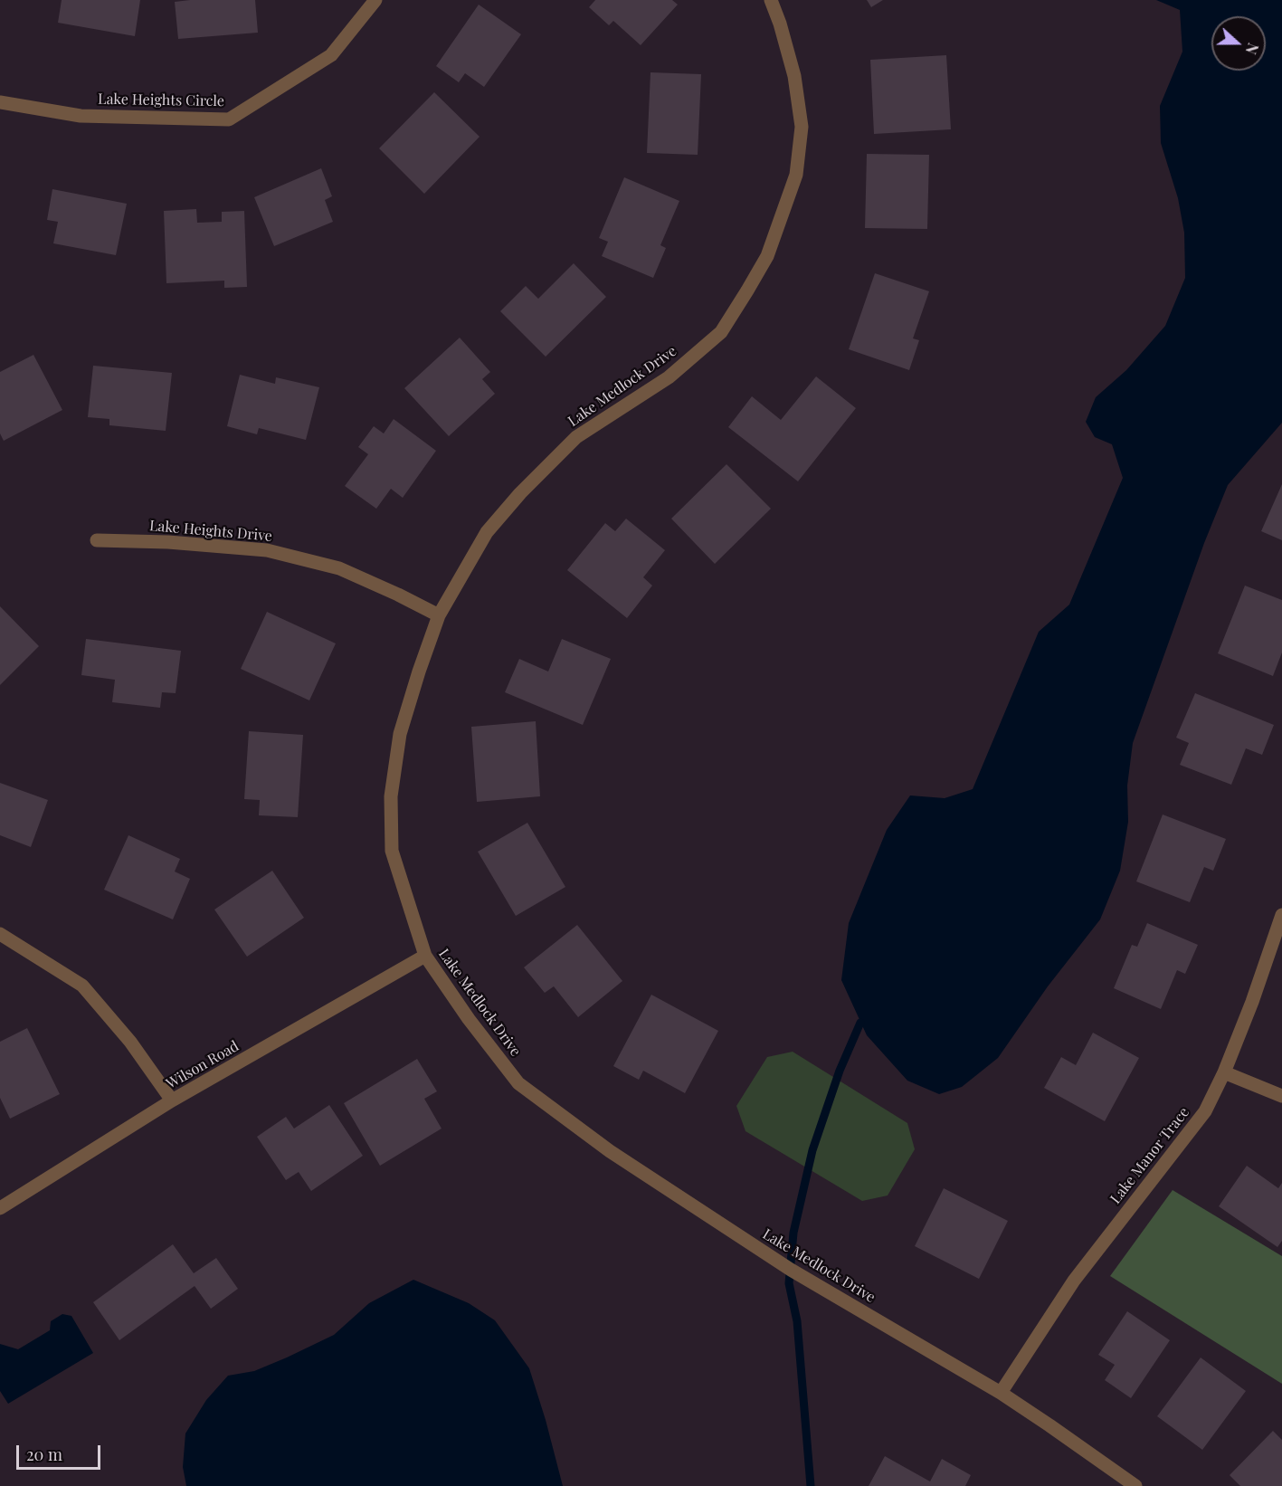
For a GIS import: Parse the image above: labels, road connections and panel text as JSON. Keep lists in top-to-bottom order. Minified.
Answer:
{"streets":{"street":["Lake Heights Circle","Lake Medlock Drive","Lake Heights Drive","Wilson Road","Lake Manor Trace"]},"crossings":[["Lake Medlock Drive","Lake Heights Drive"],["Lake Medlock Drive","Wilson Road"],["Lake Medlock Drive","Lake Manor Trace"]],"scale_bar":"20 m","north":"right"}
